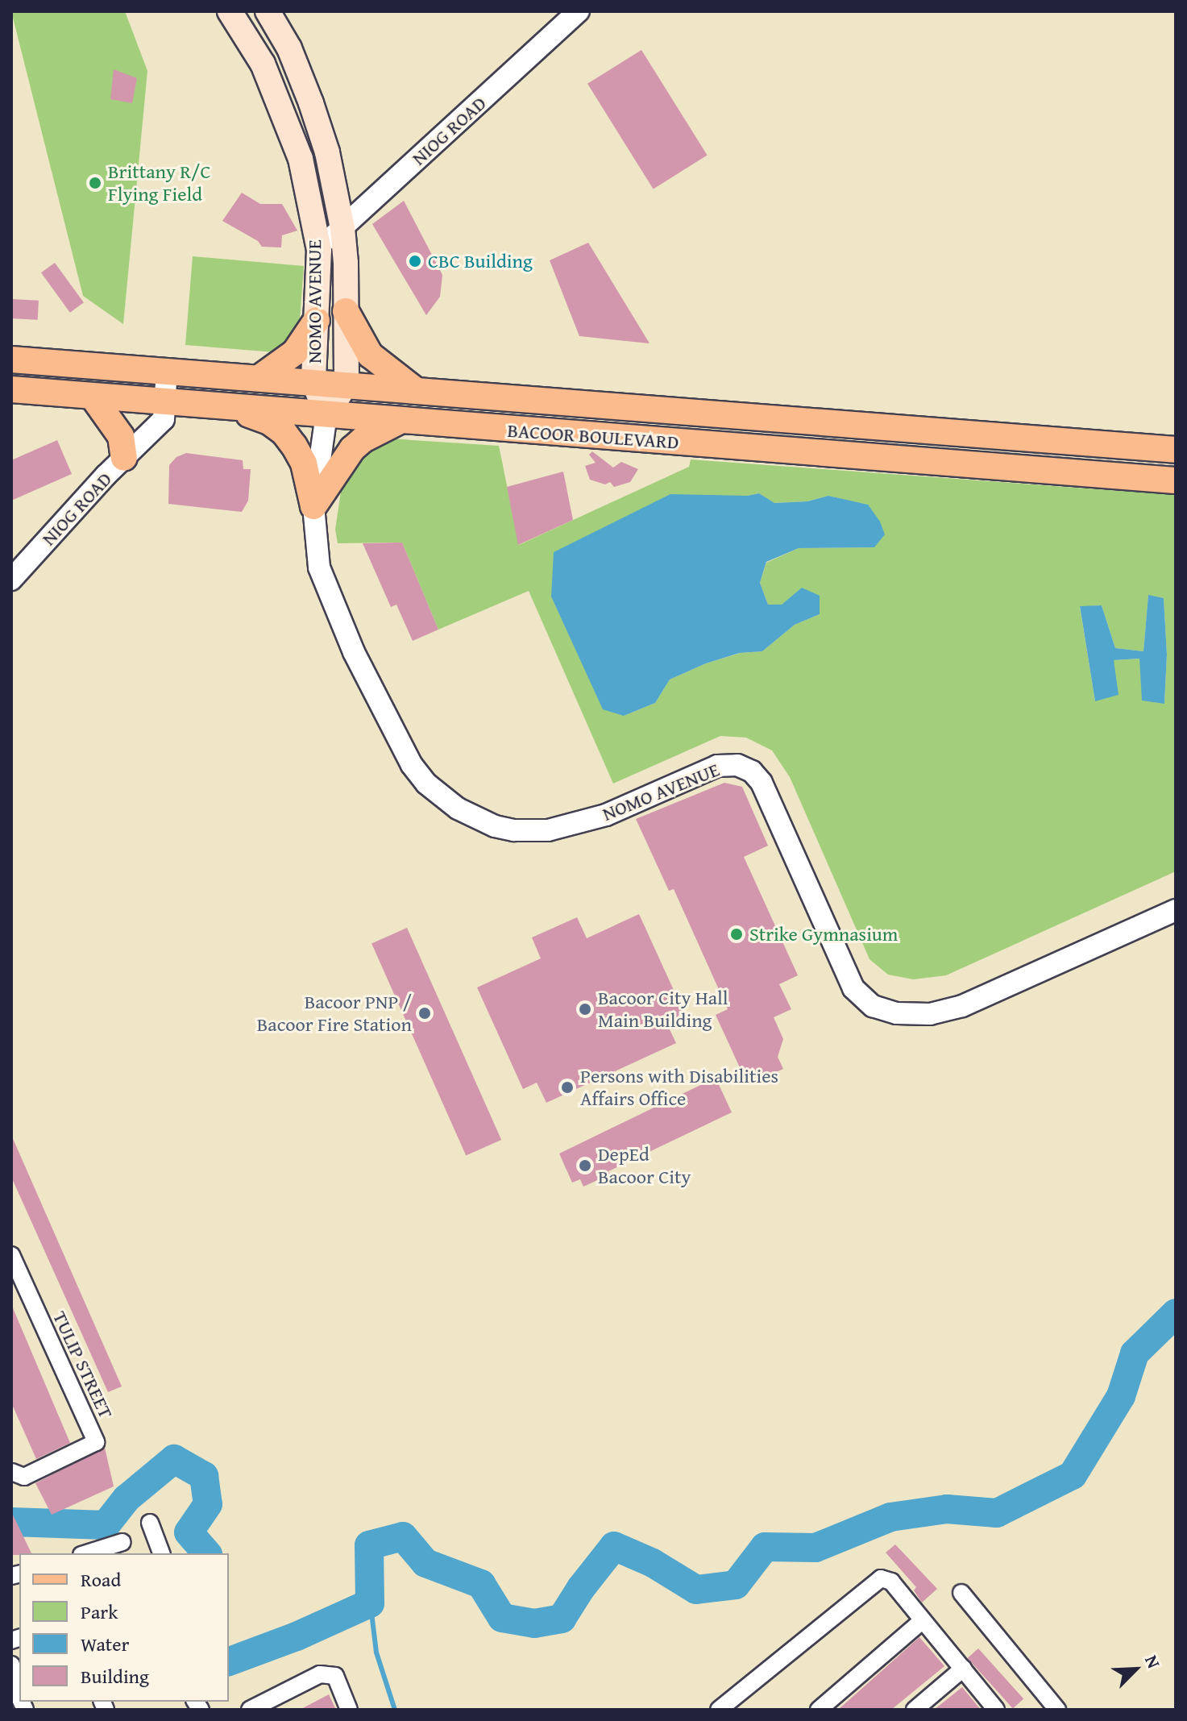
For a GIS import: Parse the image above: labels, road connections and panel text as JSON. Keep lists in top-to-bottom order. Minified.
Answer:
{"streets":{"main road":["NOMO AVENUE","BACOOR BOULEVARD"],"street":["NIOG ROAD","TULIP STREET"]},"crossings":[["NIOG ROAD","NOMO AVENUE"],["NIOG ROAD","BACOOR BOULEVARD"],["NOMO AVENUE","BACOOR BOULEVARD"]],"places":["Brittany R/C Flying Field","CBC Building","Strike Gymnasium","Bacoor City Hall Main Building","Bacoor PNP / Bacoor Fire Station","Persons with Disabilities Affairs Office","DepEd Bacoor City"],"legend":["Road","Park","Water","Building"],"north":"top right"}
